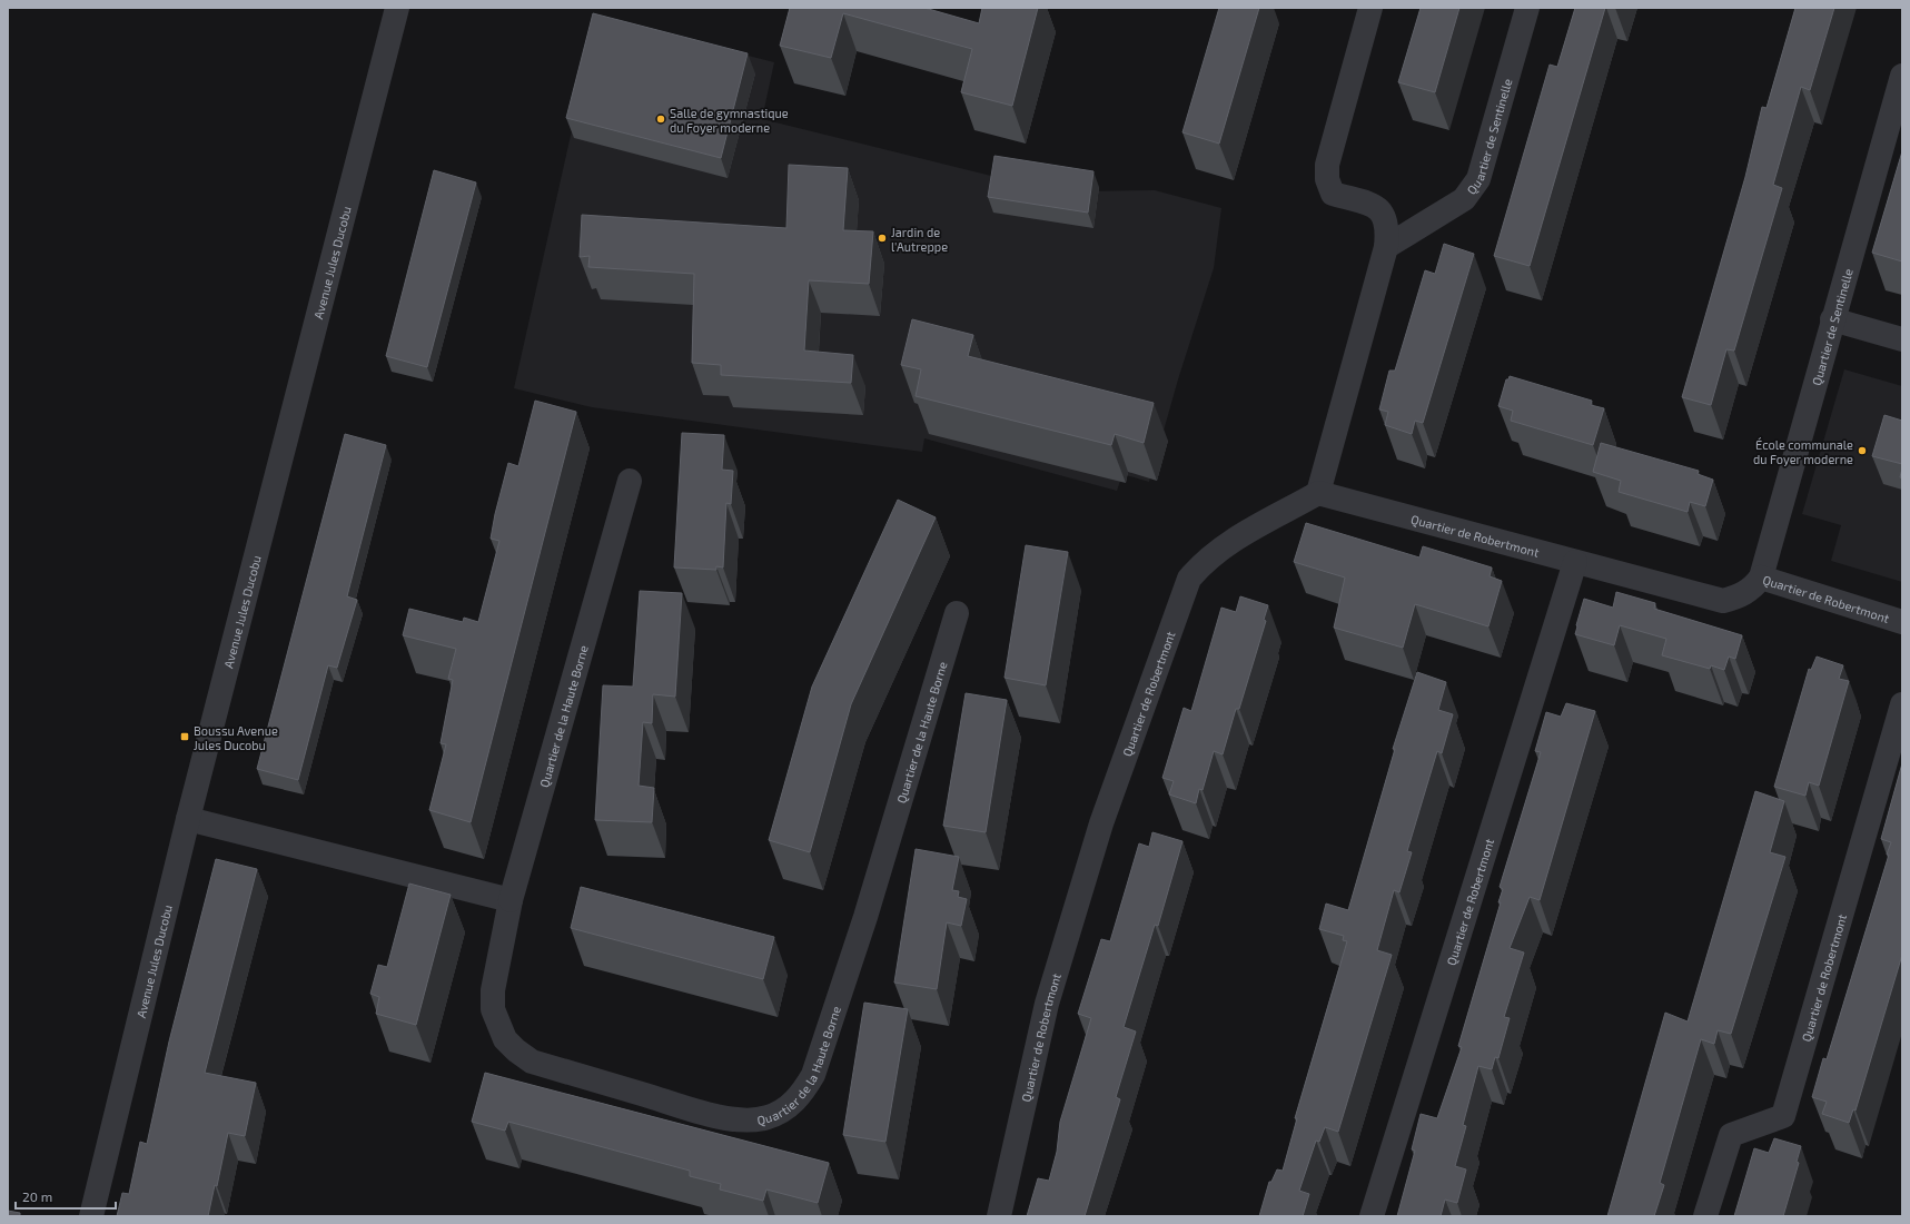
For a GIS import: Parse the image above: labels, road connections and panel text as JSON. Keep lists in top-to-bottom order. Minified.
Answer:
{"streets":{"street":["Quartier de Sentinelle","Avenue Jules Ducobu","Quartier de Robertmont","Quartier de la Haute Borne"]},"crossings":[["Quartier de Sentinelle","Quartier de Robertmont"]],"places":{"other":["Salle de gymnastique du Foyer moderne","Jardin de l'Autreppe","École communale du Foyer moderne"],"transit":["Boussu Avenue Jules Ducobu"]},"scale_bar":"20 m"}
